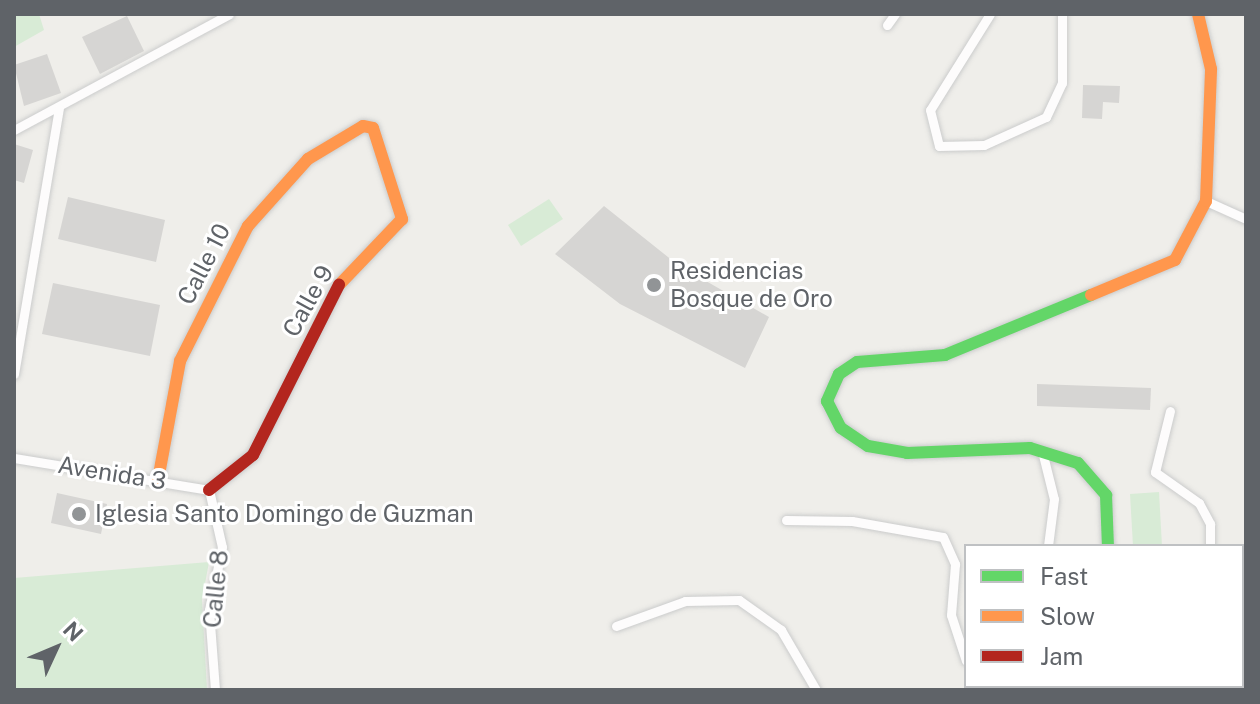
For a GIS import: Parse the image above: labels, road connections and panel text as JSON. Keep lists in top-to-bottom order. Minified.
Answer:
{"streets":{"street":["Calle 10","Calle 9","Avenida 3","Calle 8"]},"crossings":[["Calle 10","Calle 9"],["Calle 10","Avenida 3"],["Calle 9","Avenida 3"],["Calle 9","Calle 8"],["Avenida 3","Calle 8"]],"places":["Residencias Bosque de Oro","Iglesia Santo Domingo de Guzman"],"legend":["Fast","Slow","Jam"],"north":"top right"}
